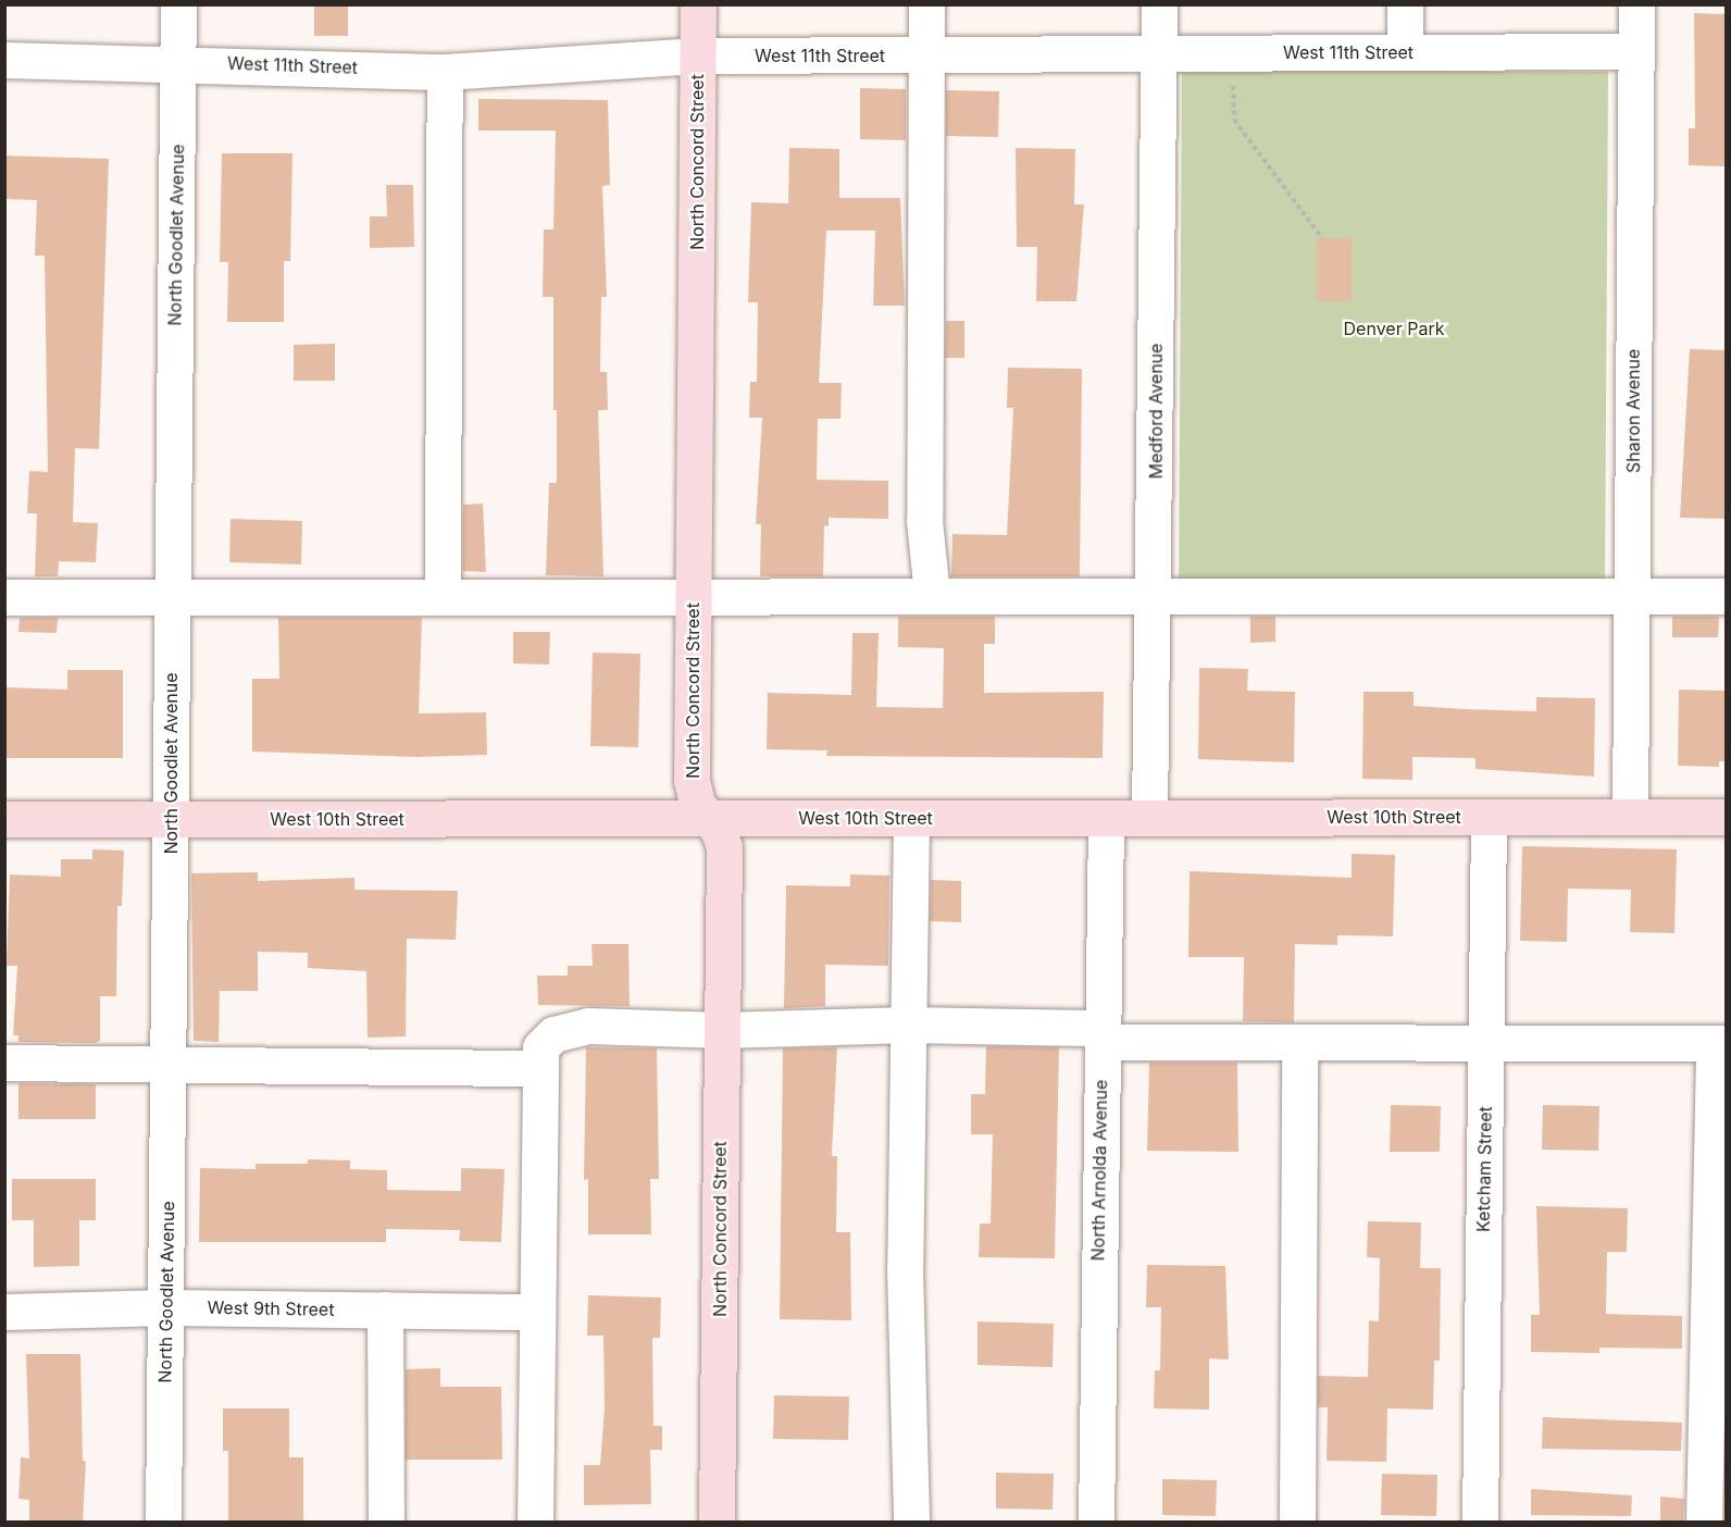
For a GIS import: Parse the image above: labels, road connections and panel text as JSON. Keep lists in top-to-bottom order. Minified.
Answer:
{"streets":{"main road":["North Concord Street","West 10th Street"],"street":["West 11th Street","North Goodlet Avenue","Medford Avenue","Sharon Avenue","Ketcham Street","North Arnolda Avenue","West 9th Street"]},"crossings":[["West 11th Street","North Concord Street"],["West 11th Street","North Goodlet Avenue"],["West 11th Street","Medford Avenue"],["West 11th Street","Sharon Avenue"],["North Concord Street","West 10th Street"],["North Goodlet Avenue","West 10th Street"],["North Goodlet Avenue","West 9th Street"],["Medford Avenue","West 10th Street"],["Sharon Avenue","West 10th Street"],["West 10th Street","Ketcham Street"],["West 10th Street","North Arnolda Avenue"]],"parks":["Denver Park"]}
